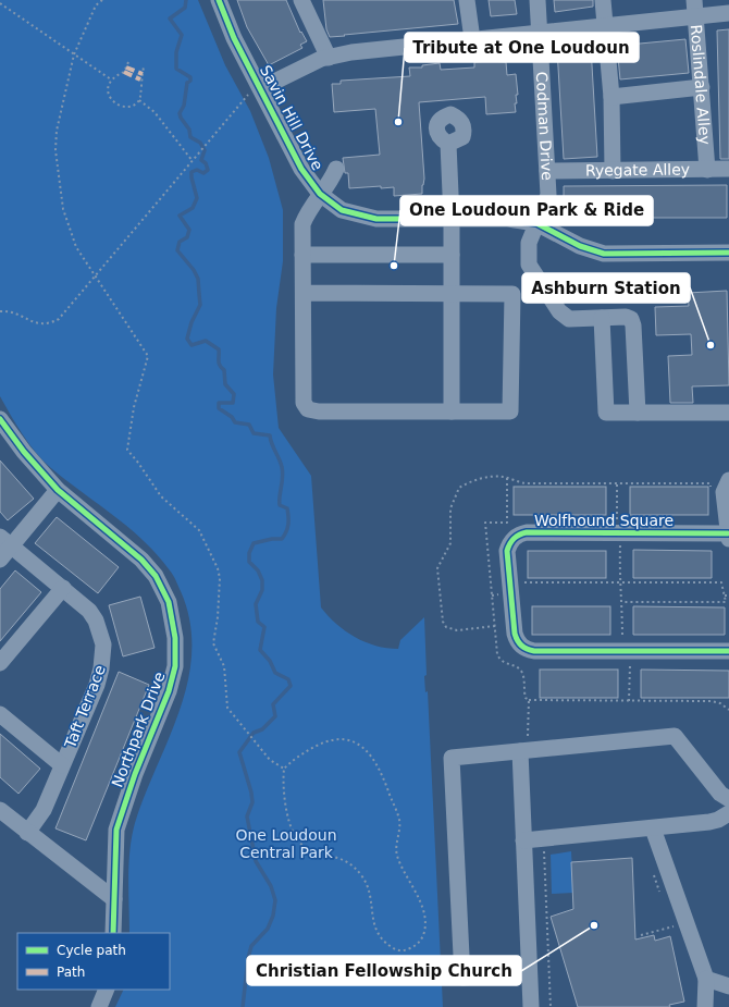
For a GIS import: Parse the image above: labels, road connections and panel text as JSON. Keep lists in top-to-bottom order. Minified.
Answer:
{"streets":{"street":["Roslindale Alley","Savin Hill Drive","Codman Drive","Ryegate Alley","Wolfhound Square","Taft Terrace","Northpark Drive"]},"crossings":[["Roslindale Alley","Ryegate Alley"],["Savin Hill Drive","Codman Drive"],["Codman Drive","Ryegate Alley"]],"parks":["One Loudoun Central Park"],"places":["Tribute at One Loudoun","One Loudoun Park & Ride","Ashburn Station","Christian Fellowship Church"],"legend":["Cycle path","Path"]}
